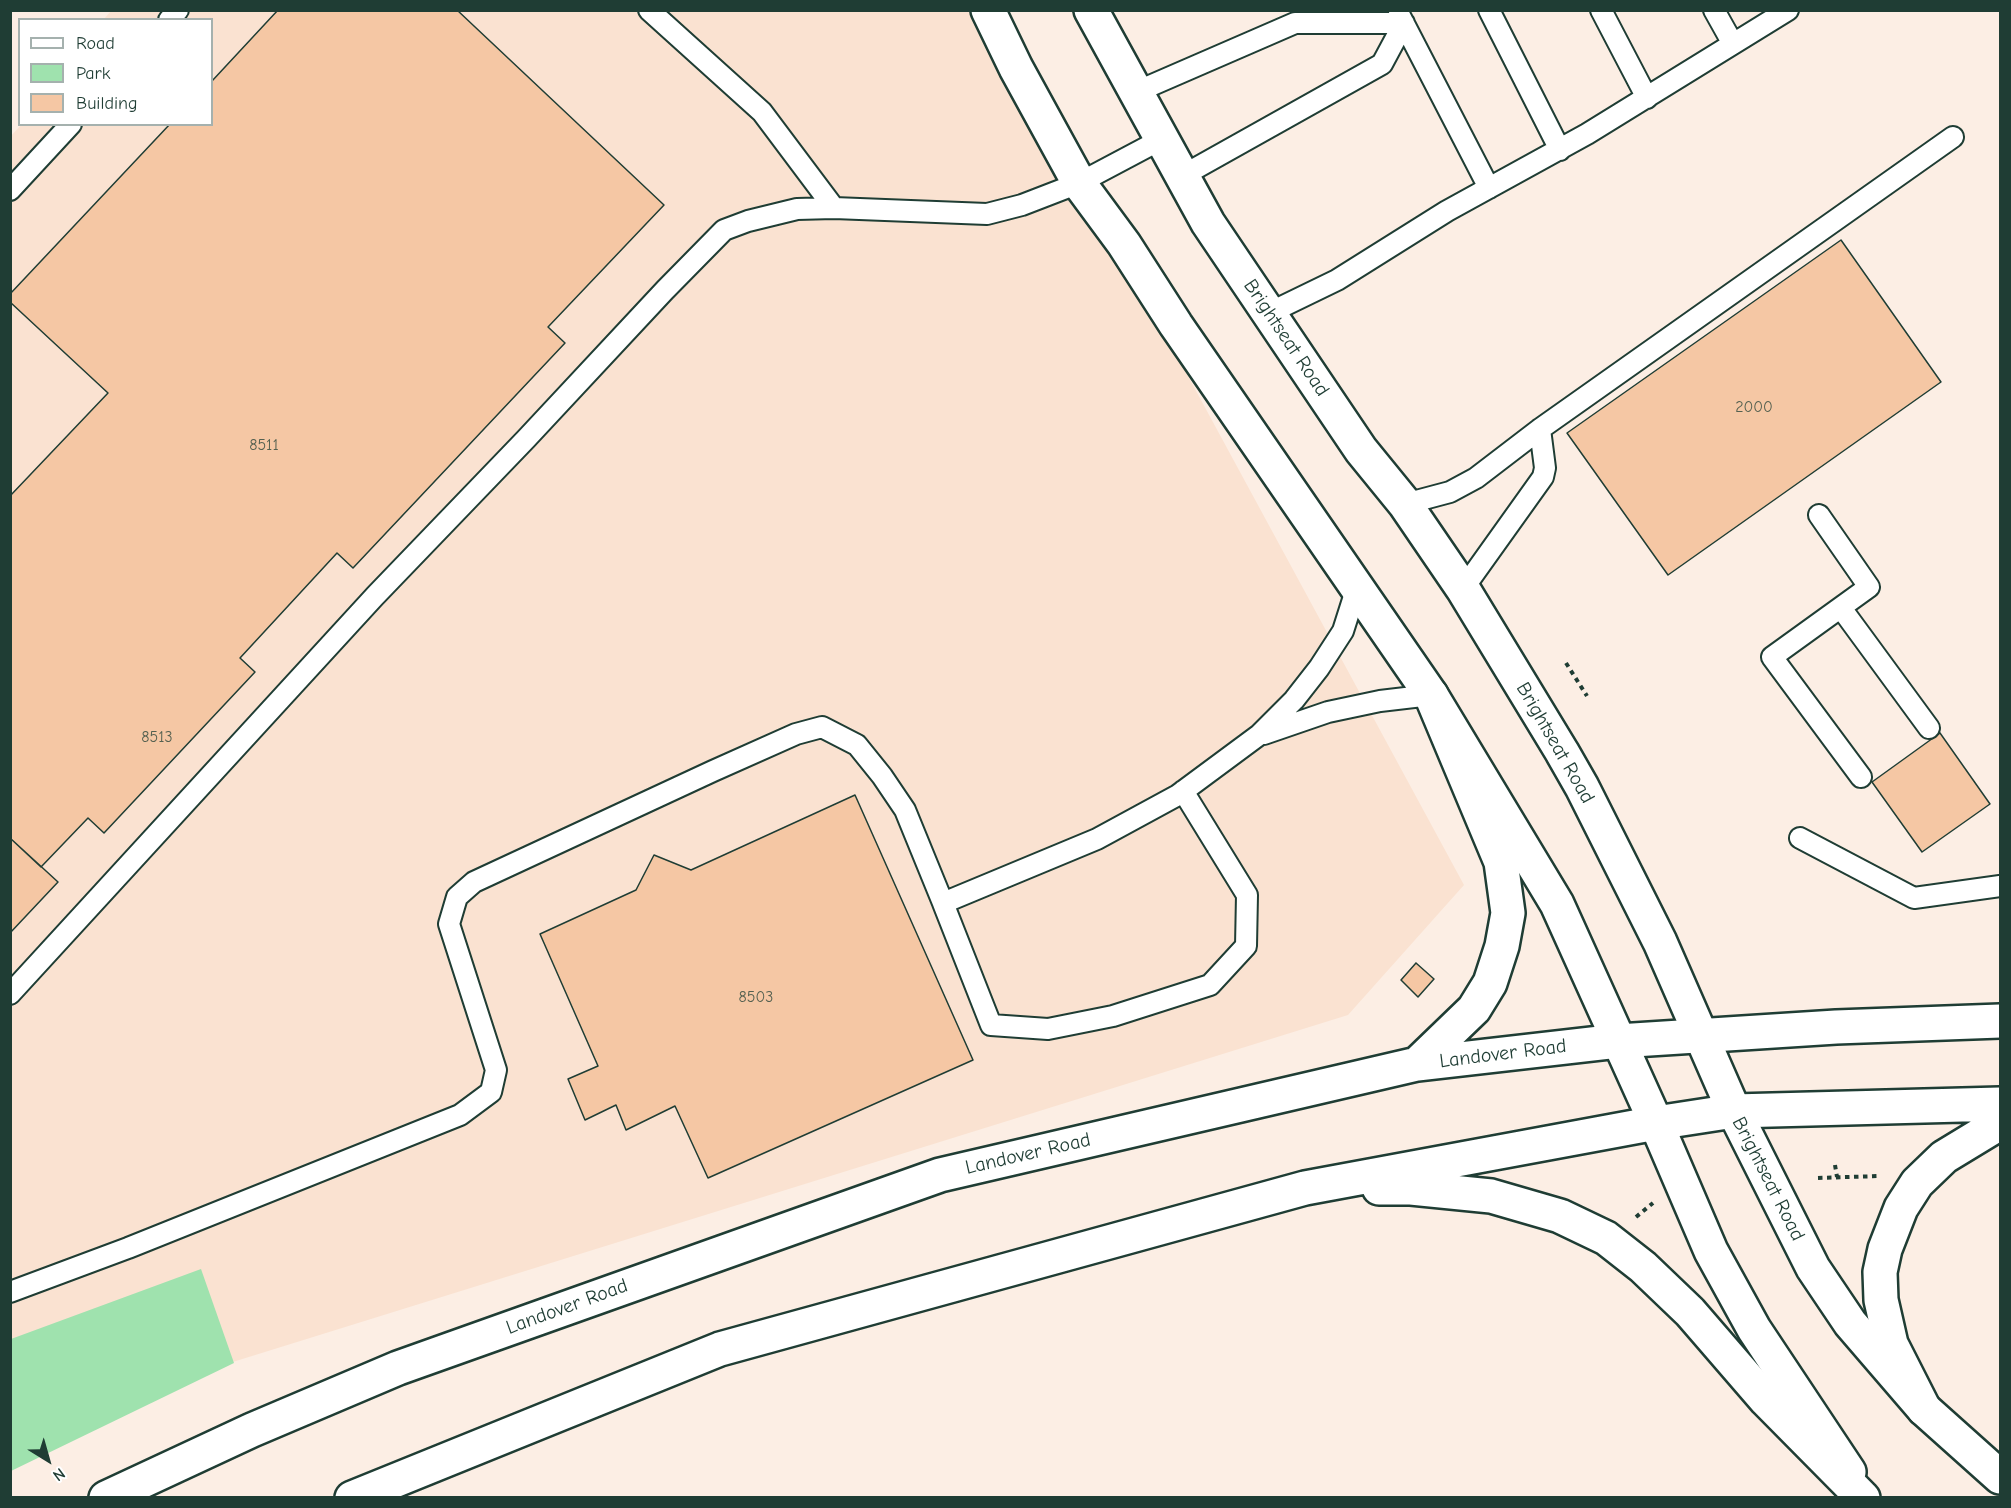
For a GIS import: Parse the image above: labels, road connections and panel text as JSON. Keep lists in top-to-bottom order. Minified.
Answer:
{"streets":{"main road":["Brightseat Road","Landover Road"]},"crossings":[["Brightseat Road","Landover Road"]],"house_numbers":["2000","8511","8513","8503"],"legend":["Road","Park","Building"],"north":"bottom right"}
